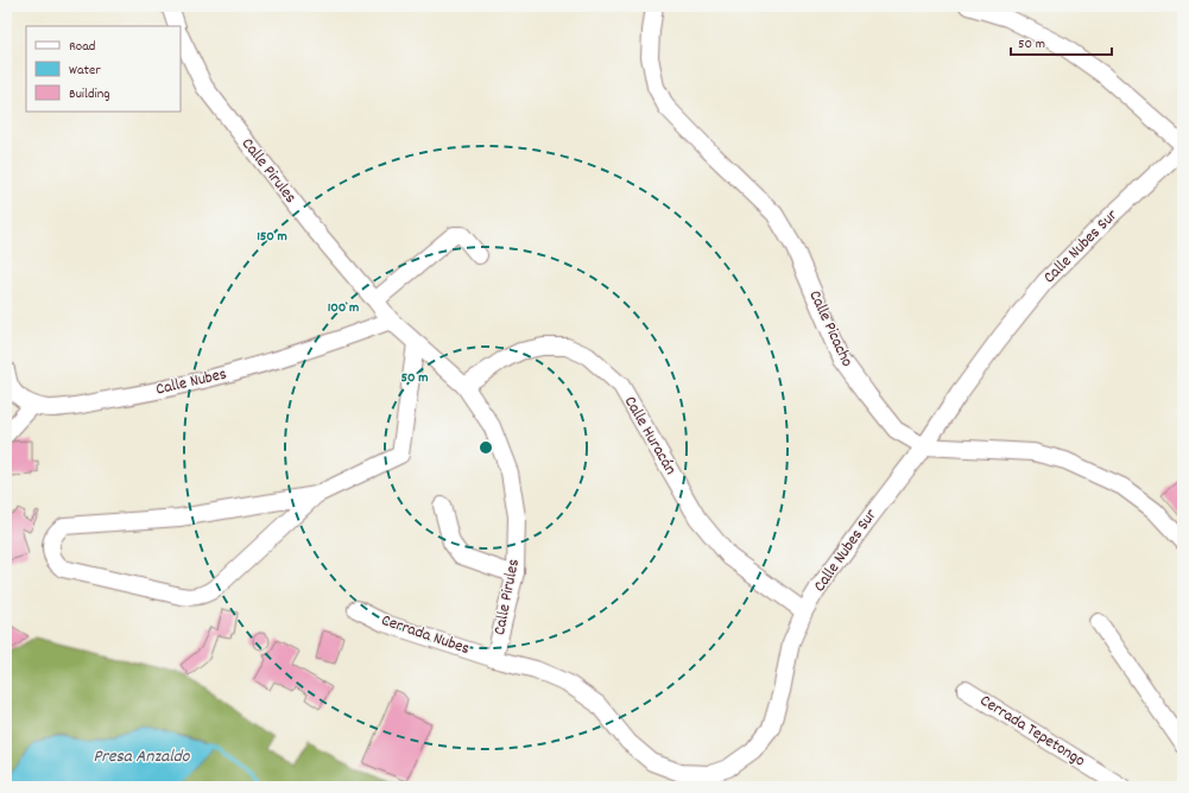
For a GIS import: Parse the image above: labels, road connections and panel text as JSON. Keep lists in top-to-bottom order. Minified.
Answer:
{"streets":{"street":["Calle Pirules","Calle Nubes Sur","Calle Picacho","Calle Nubes","Calle Huracán","Cerrada Nubes","Cerrada Tepetongo"]},"crossings":[["Calle Pirules","Calle Nubes Sur"],["Calle Pirules","Calle Nubes"],["Calle Pirules","Calle Huracán"],["Calle Pirules","Cerrada Nubes"],["Calle Nubes Sur","Calle Picacho"],["Calle Nubes Sur","Calle Huracán"],["Calle Nubes Sur","Cerrada Nubes"]],"water":["Presa Anzaldo"],"legend":["Road","Water","Building"],"scale_bar":"50 m","rings":["150 m","100 m","50 m"]}
